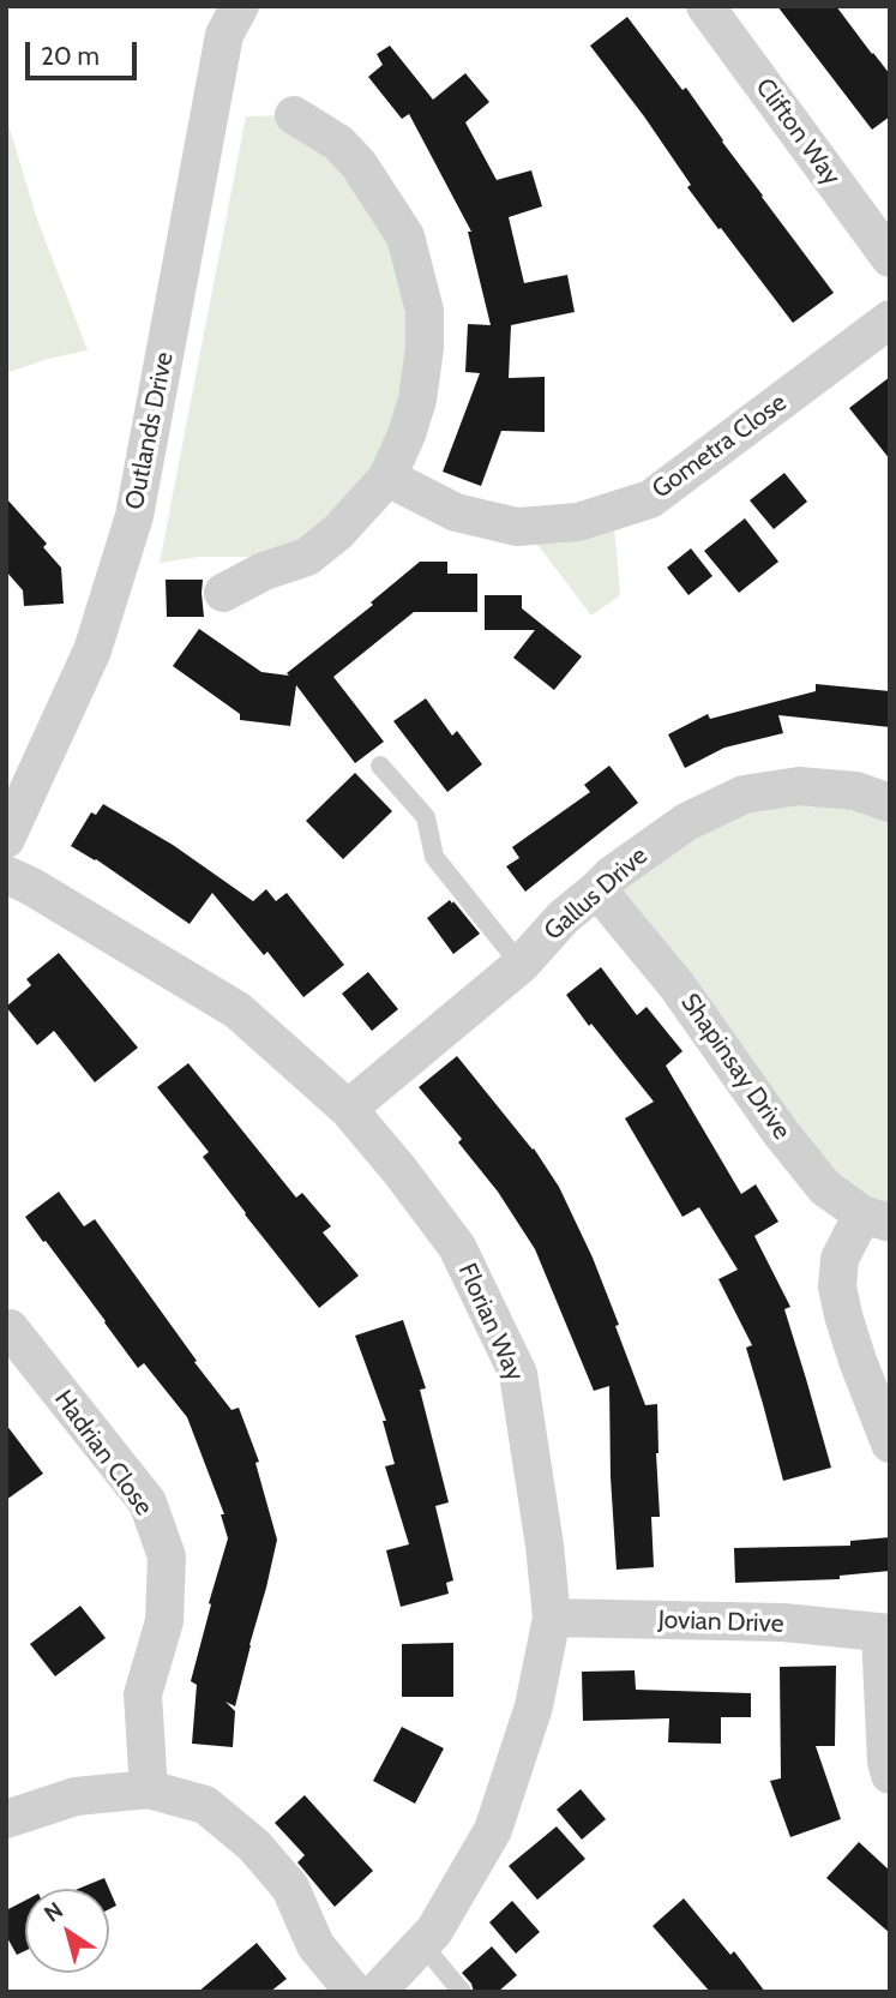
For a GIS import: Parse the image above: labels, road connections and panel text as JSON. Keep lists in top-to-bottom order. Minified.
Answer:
{"streets":{"street":["Clifton Way","Outlands Drive","Gometra Close","Gallus Drive","Shapinsay Drive","Florian Way","Hadrian Close","Jovian Drive"]},"crossings":[["Gallus Drive","Shapinsay Drive"],["Gallus Drive","Florian Way"],["Florian Way","Jovian Drive"]],"scale_bar":"20 m","north":"top left"}
